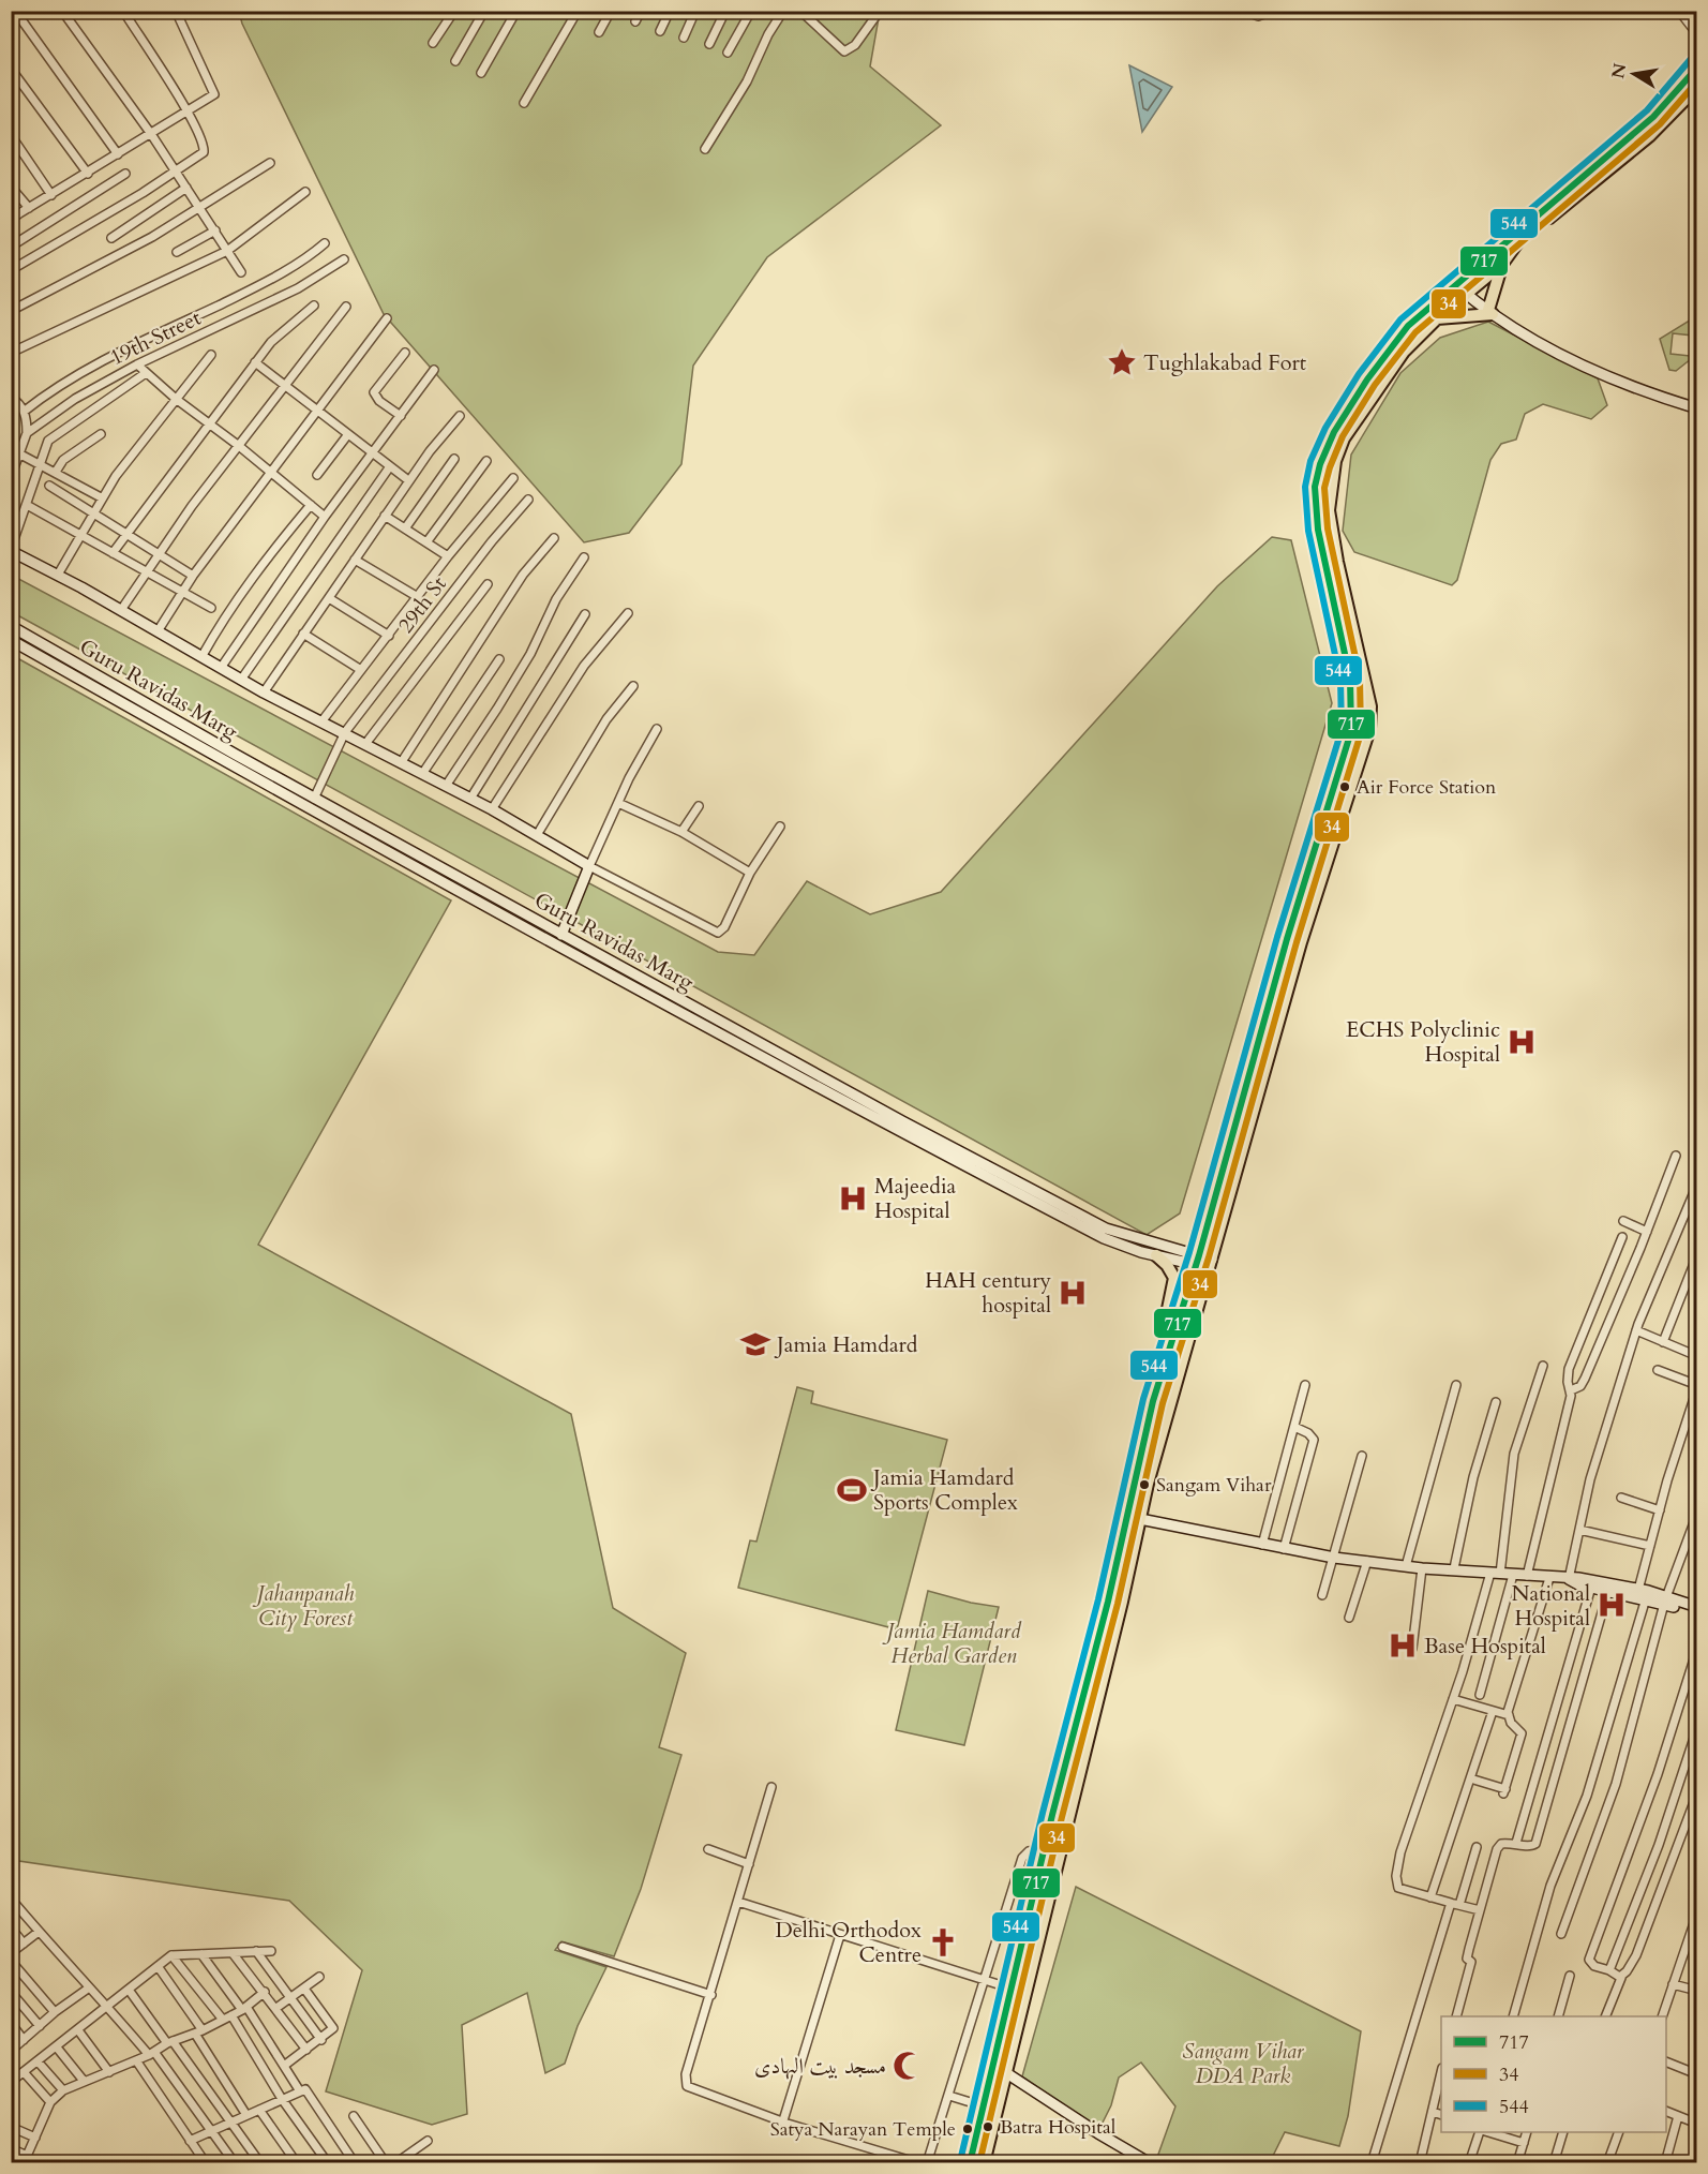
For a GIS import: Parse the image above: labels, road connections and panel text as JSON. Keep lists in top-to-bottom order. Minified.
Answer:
{"streets":{"main road":["Guru Ravidas Marg"],"street":["19th Street","29th St"]},"crossings":[["29th St","Guru Ravidas Marg"]],"parks":["Jahanpanah City Forest","Jamia Hamdard Herbal Garden","Sangam Vihar DDA Park"],"places":{"place":["Tughlakabad Fort"],"other":["Air Force Station","Sangam Vihar","Batra Hospital","Satya Narayan Temple"],"hospital":["ECHS Polyclinic Hospital","Majeedia Hospital","HAH century hospital","National Hospital","Base Hospital"],"school or university":["Jamia Hamdard"],"sports":["Jamia Hamdard Sports Complex"],"church":["Delhi Orthodox Centre"],"mosque":["مسجد بیت الہادی"]},"lines":["transit line 544","transit line 717","transit line 34"],"legend":["717","34","544"],"north":"left"}
